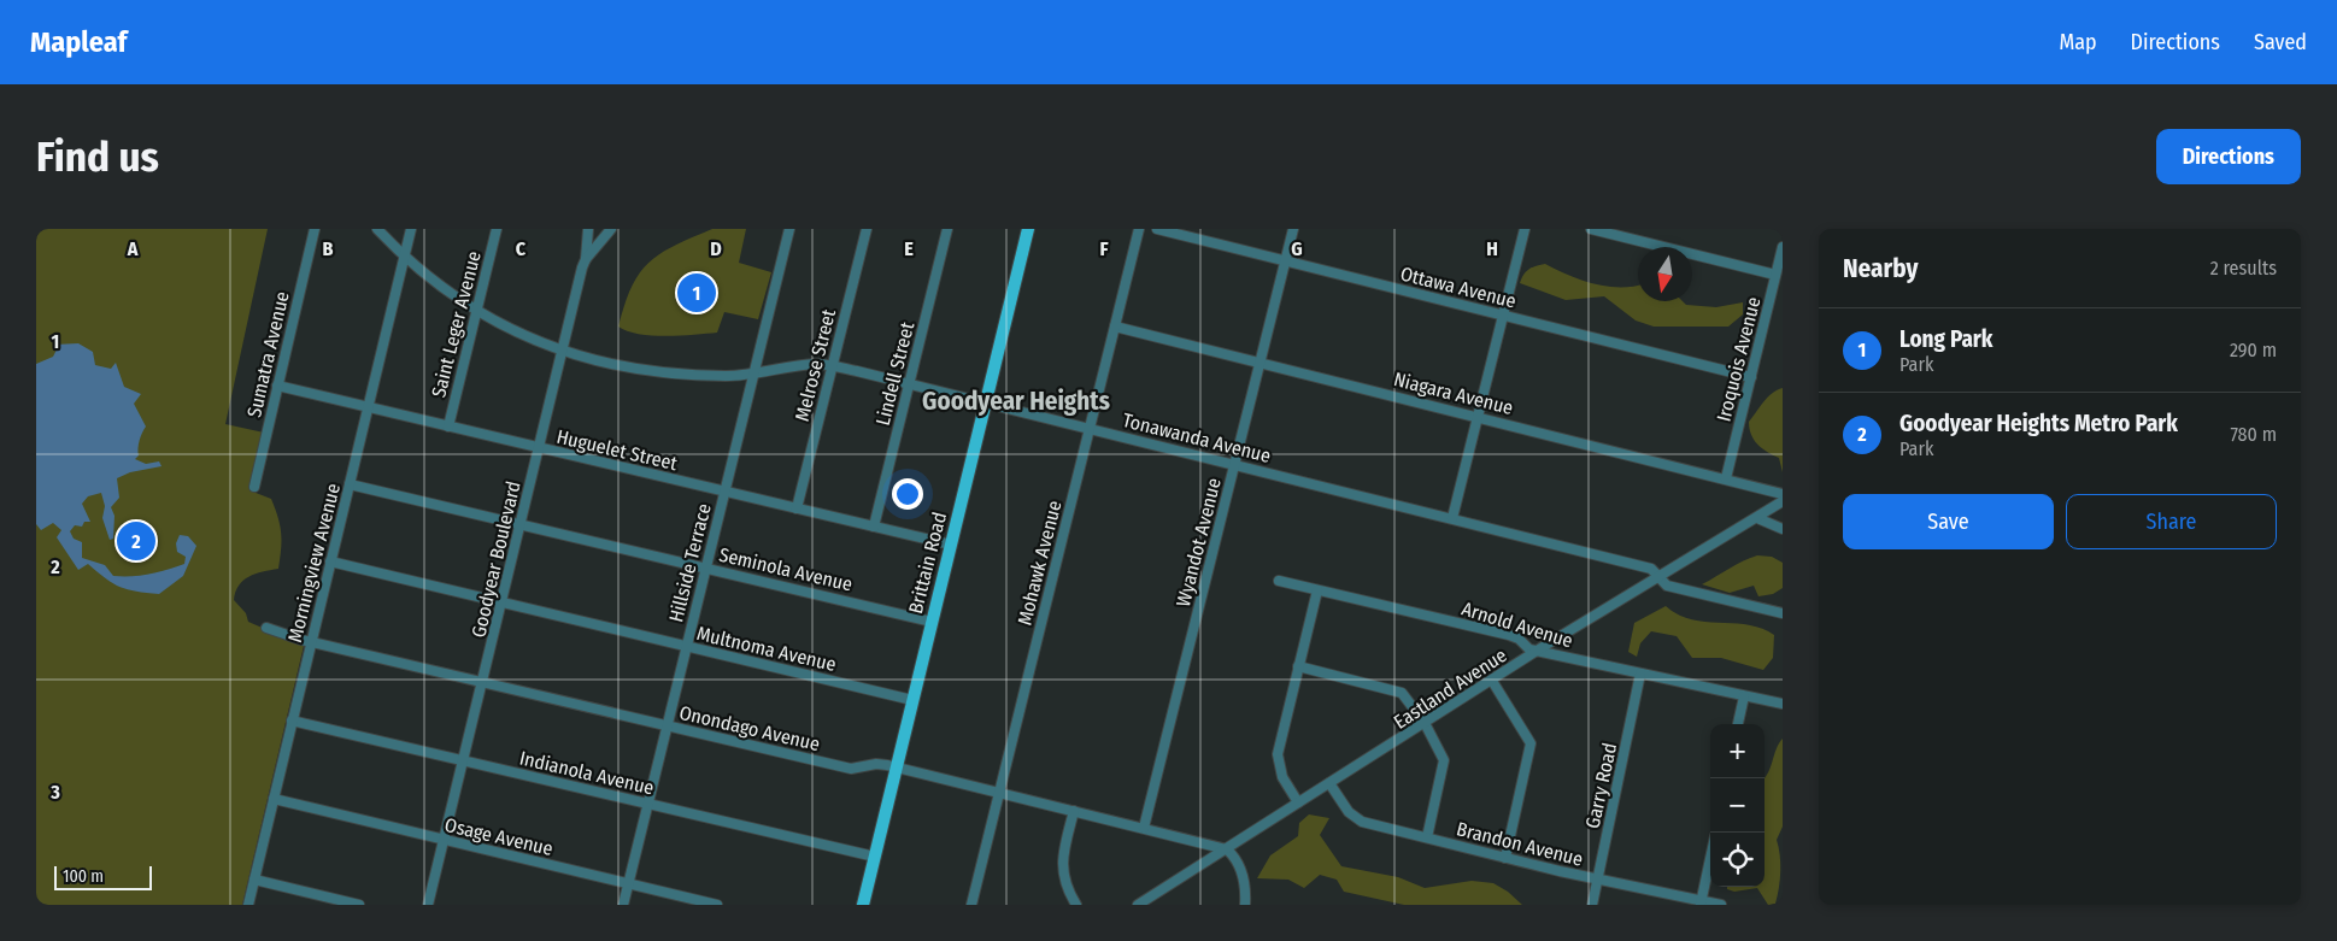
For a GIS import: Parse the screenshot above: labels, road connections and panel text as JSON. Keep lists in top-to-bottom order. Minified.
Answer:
{"streets":{"main road":["Brittain Road"],"street":["Ottawa Avenue","Saint Leger Avenue","Sumatra Avenue","Iroquois Avenue","Melrose Street","Lindell Street","Niagara Avenue","Tonawanda Avenue","Huguelet Street","Wyandot Avenue","Goodyear Boulevard","Morningview Avenue","Hillside Terrace","Mohawk Avenue","Seminola Avenue","Arnold Avenue","Multnoma Avenue","Eastland Avenue","Onondago Avenue","Indianola Avenue","Garry Road","Osage Avenue","Brandon Avenue"]},"crossings":[["Ottawa Avenue","Iroquois Avenue"],["Ottawa Avenue","Wyandot Avenue"],["Saint Leger Avenue","Tonawanda Avenue"],["Saint Leger Avenue","Huguelet Street"],["Sumatra Avenue","Huguelet Street"],["Iroquois Avenue","Niagara Avenue"],["Melrose Street","Tonawanda Avenue"],["Melrose Street","Huguelet Street"],["Lindell Street","Tonawanda Avenue"],["Lindell Street","Huguelet Street"],["Niagara Avenue","Wyandot Avenue"],["Niagara Avenue","Mohawk Avenue"],["Tonawanda Avenue","Wyandot Avenue"],["Tonawanda Avenue","Goodyear Boulevard"],["Tonawanda Avenue","Morningview Avenue"],["Tonawanda Avenue","Hillside Terrace"],["Tonawanda Avenue","Brittain Road"],["Tonawanda Avenue","Mohawk Avenue"],["Tonawanda Avenue","Eastland Avenue"],["Huguelet Street","Goodyear Boulevard"],["Huguelet Street","Morningview Avenue"],["Huguelet Street","Hillside Terrace"],["Huguelet Street","Brittain Road"],["Wyandot Avenue","Onondago Avenue"],["Goodyear Boulevard","Seminola Avenue"],["Goodyear Boulevard","Multnoma Avenue"],["Goodyear Boulevard","Onondago Avenue"],["Goodyear Boulevard","Indianola Avenue"],["Goodyear Boulevard","Osage Avenue"],["Morningview Avenue","Seminola Avenue"],["Morningview Avenue","Multnoma Avenue"],["Morningview Avenue","Onondago Avenue"],["Morningview Avenue","Indianola Avenue"],["Morningview Avenue","Osage Avenue"],["Hillside Terrace","Seminola Avenue"],["Hillside Terrace","Multnoma Avenue"],["Hillside Terrace","Onondago Avenue"],["Hillside Terrace","Indianola Avenue"],["Hillside Terrace","Osage Avenue"],["Brittain Road","Seminola Avenue"],["Brittain Road","Multnoma Avenue"],["Brittain Road","Onondago Avenue"],["Brittain Road","Indianola Avenue"],["Mohawk Avenue","Onondago Avenue"],["Arnold Avenue","Eastland Avenue"],["Arnold Avenue","Garry Road"],["Eastland Avenue","Onondago Avenue"],["Eastland Avenue","Brandon Avenue"],["Garry Road","Brandon Avenue"]],"districts":["Goodyear Heights"],"scale_bar":"100 m","north":"bottom","page":{"header":"Mapleaf","nav":["Map","Directions","Saved"],"buttons":["Directions",["Save","Share"]],"title":"Find us","heading":["Nearby","2 results"],"pins":["1","2"],"list":[{"mark":"1","name":"Long Park","note":"Park","value":"290 m"},{"mark":"2","name":"Goodyear Heights Metro Park","note":"Park","value":"780 m"}],"map_buttons":["+","−"],"scale":"100 m"},"grid":{"columns":["A","B","C","D","E","F","G","H"],"rows":["1","2","3"]}}
